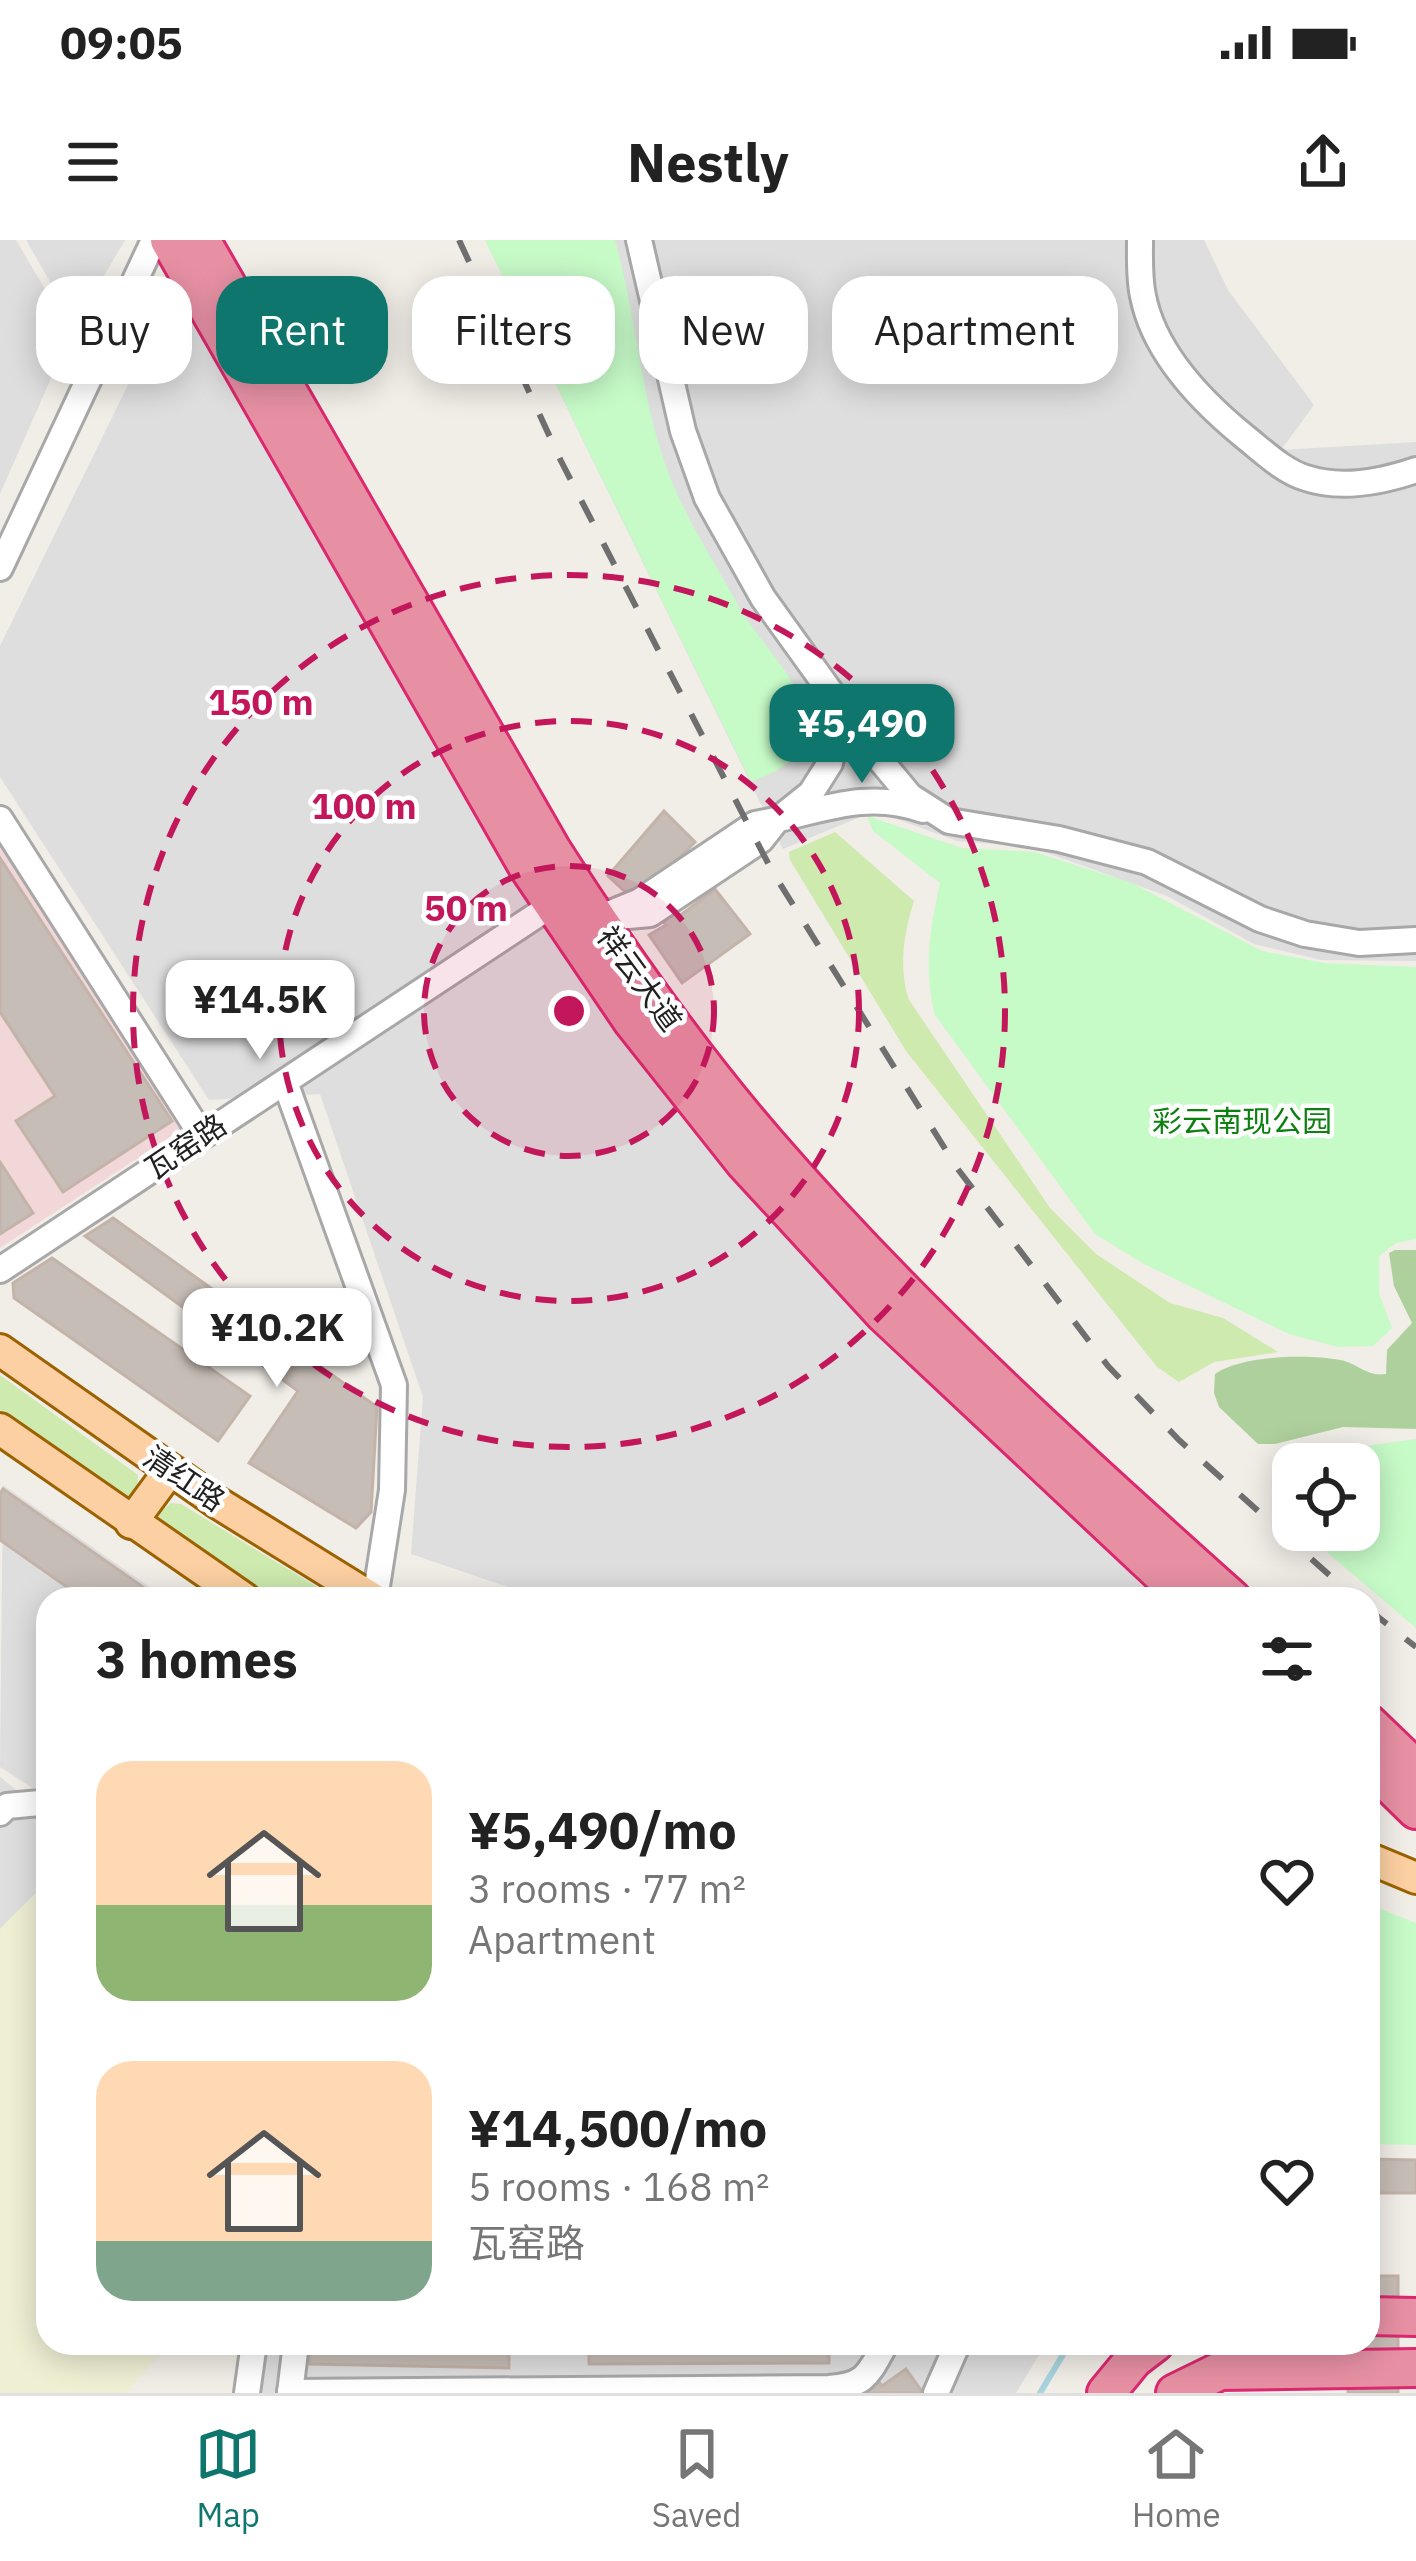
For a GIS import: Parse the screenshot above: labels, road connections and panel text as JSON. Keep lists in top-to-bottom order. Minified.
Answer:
{"streets":{"highway":["祥云大道"],"main road":["清红路"],"street":["瓦窑路"]},"crossings":[["祥云大道","瓦窑路"]],"parks":["彩云南现公园"],"page":{"status":"09:05","header":"Nestly","chip":["Buy","Rent","Filters","New","Apartment"],"price":["¥5,490","¥14.5K","¥10.2K"],"heading":"3 homes","list":[{"name":"¥5,490/mo","note":"3 rooms · 77 m² · Apartment"},{"name":"¥14,500/mo","note":"5 rooms · 168 m² · 瓦窑路"}],"tabs":["Map","Saved","Home"]},"rings":["150 m","100 m","50 m"]}
